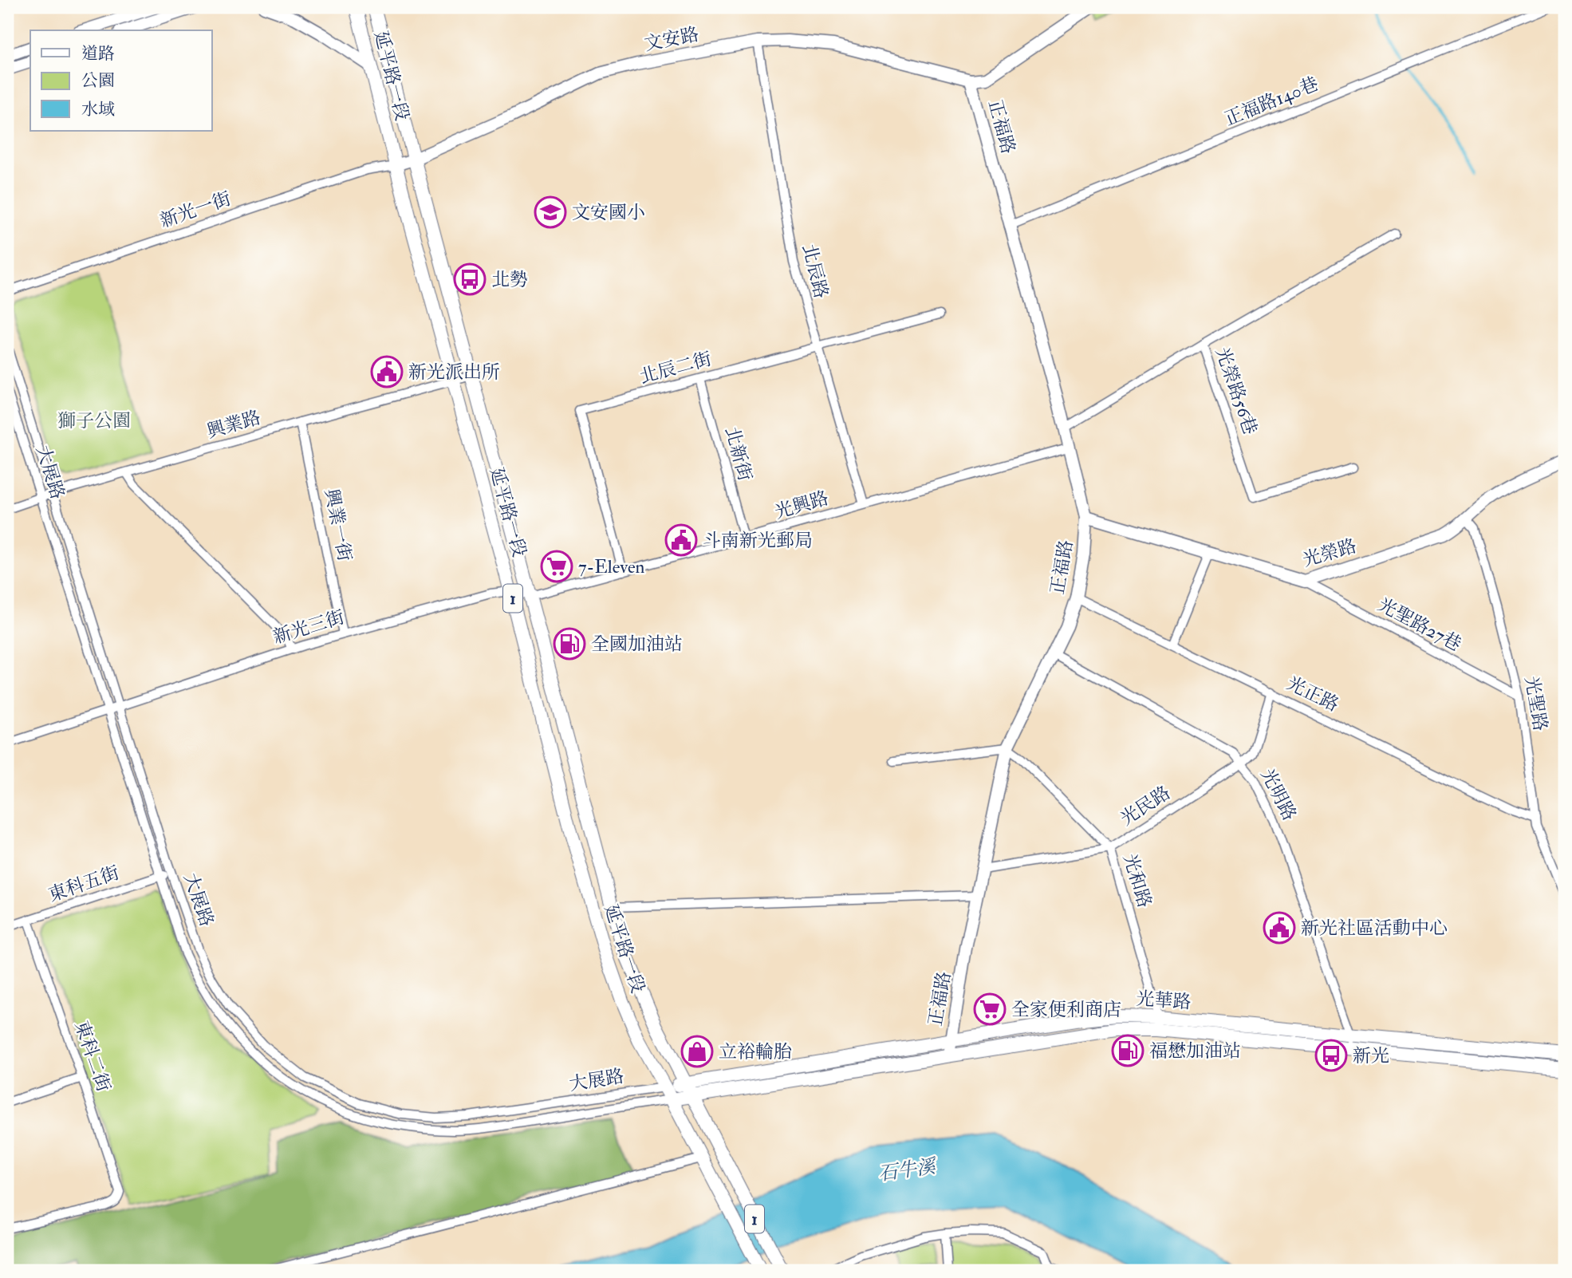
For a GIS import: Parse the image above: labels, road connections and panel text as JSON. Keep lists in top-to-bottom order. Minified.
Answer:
{"streets":{"main road":["延平路一段","1","光華路"],"street":["文安路","正福路140巷","正福路","新光一街","北辰路","北辰二街","光榮路56巷","興業路","北新街","大展路","光興路","興業一街","光榮路","光聖路27巷","新光三街","光正路","光聖路","光明路","光民路","光和路","東科五街","東科二街"]},"crossings":[["文安路","延平路一段"],["文安路","正福路"],["文安路","新光一街"],["文安路","北辰路"],["延平路一段","新光一街"],["延平路一段","興業路"],["延平路一段","大展路"],["延平路一段","光興路"],["延平路一段","新光三街"],["延平路一段","光華路"],["正福路140巷","正福路"],["正福路","光興路"],["正福路","光榮路"],["正福路","光正路"],["正福路","光明路"],["正福路","光民路"],["正福路","光和路"],["正福路","光華路"],["北辰路","北辰二街"],["北辰路","光興路"],["北辰二街","北新街"],["北辰二街","光興路"],["興業路","大展路"],["興業路","興業一街"],["北新街","光興路"],["大展路","新光三街"],["大展路","東科五街"],["大展路","光華路"],["光興路","新光三街"],["興業一街","新光三街"],["光榮路","光聖路27巷"],["光榮路","光聖路"],["光聖路27巷","光聖路"],["光正路","光聖路"],["光正路","光民路"],["光明路","光民路"],["光明路","光華路"],["光民路","光和路"],["光和路","光華路"],["東科五街","東科二街"]],"water":["石牛溪"],"parks":["獅子公園"],"places":{"school or university":["文安國小"],"bus stop":["北勢","新光"],"public building":["新光派出所","斗南新光郵局","新光社區活動中心"],"supermarket":["7-Eleven","全家便利商店"],"fuel station":["全國加油站","福懋加油站"],"shop":["立裕輪胎"]},"legend":["道路","公園","水域"]}
